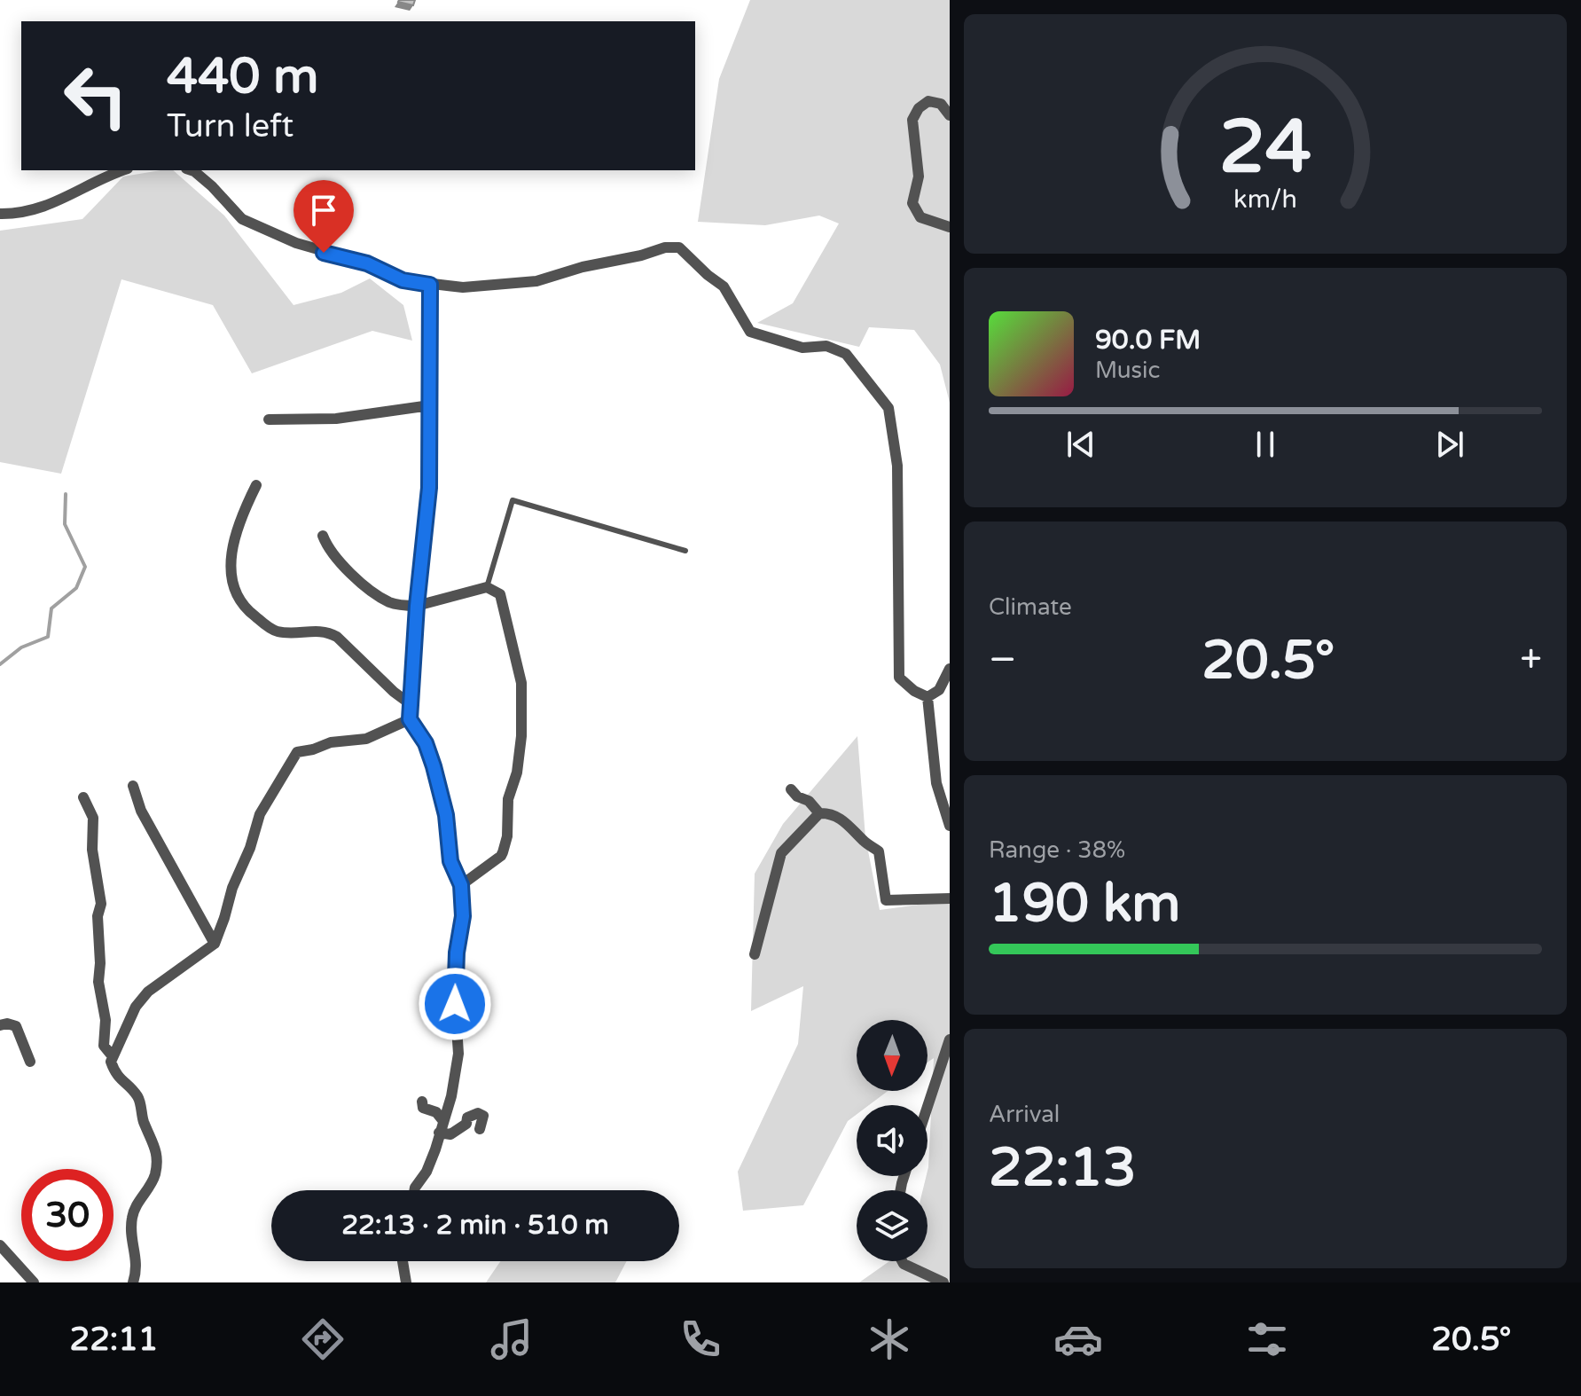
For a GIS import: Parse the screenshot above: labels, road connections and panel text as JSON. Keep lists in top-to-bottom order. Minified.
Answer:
{"north":"bottom","page":{"turn":["440 m","Turn left"],"song":["90.0 FM","Music"],"tile":["Climate",["Range · 38%","190 km"],["Arrival","22:13"]],"heat":["−","20.5°","+"],"limit":"30","trip":"22:13 · 2 min · 510 m","tabs":["22:11","20.5°"],"gauge":["24","km/h"]}}
